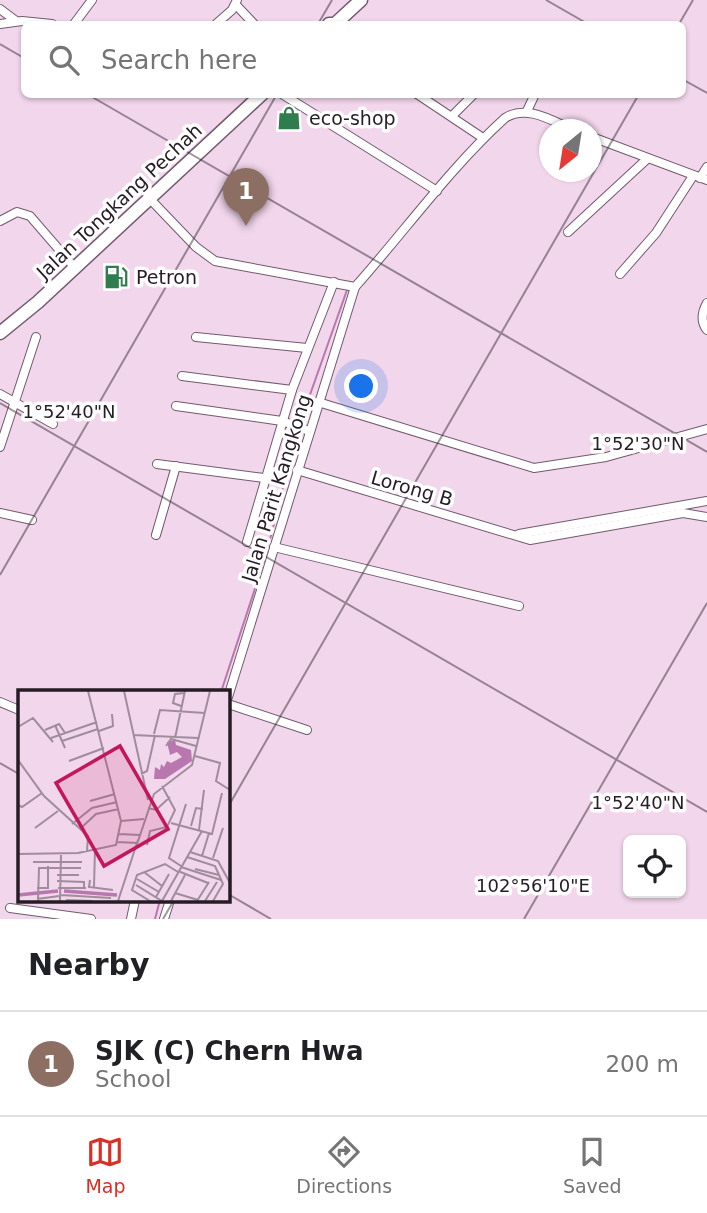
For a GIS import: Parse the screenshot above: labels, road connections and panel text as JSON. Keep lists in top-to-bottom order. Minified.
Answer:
{"streets":{"main road":["Jalan Tongkang Pechah"],"street":["Jalan Parit Kangkong","Lorong B"]},"crossings":[["Jalan Parit Kangkong","Lorong B"]],"places":{"shop":["eco-shop"],"fuel station":["Petron"]},"north":"bottom left","page":{"search":"Search here","pins":"1","heading":"Nearby","list":[{"mark":"1","name":"SJK (C) Chern Hwa","note":"School","value":"200 m"}],"nav":["Map","Directions","Saved"]},"coordinates":["1°52'40\"N","1°52'30\"N","102°56'10\"E"]}
